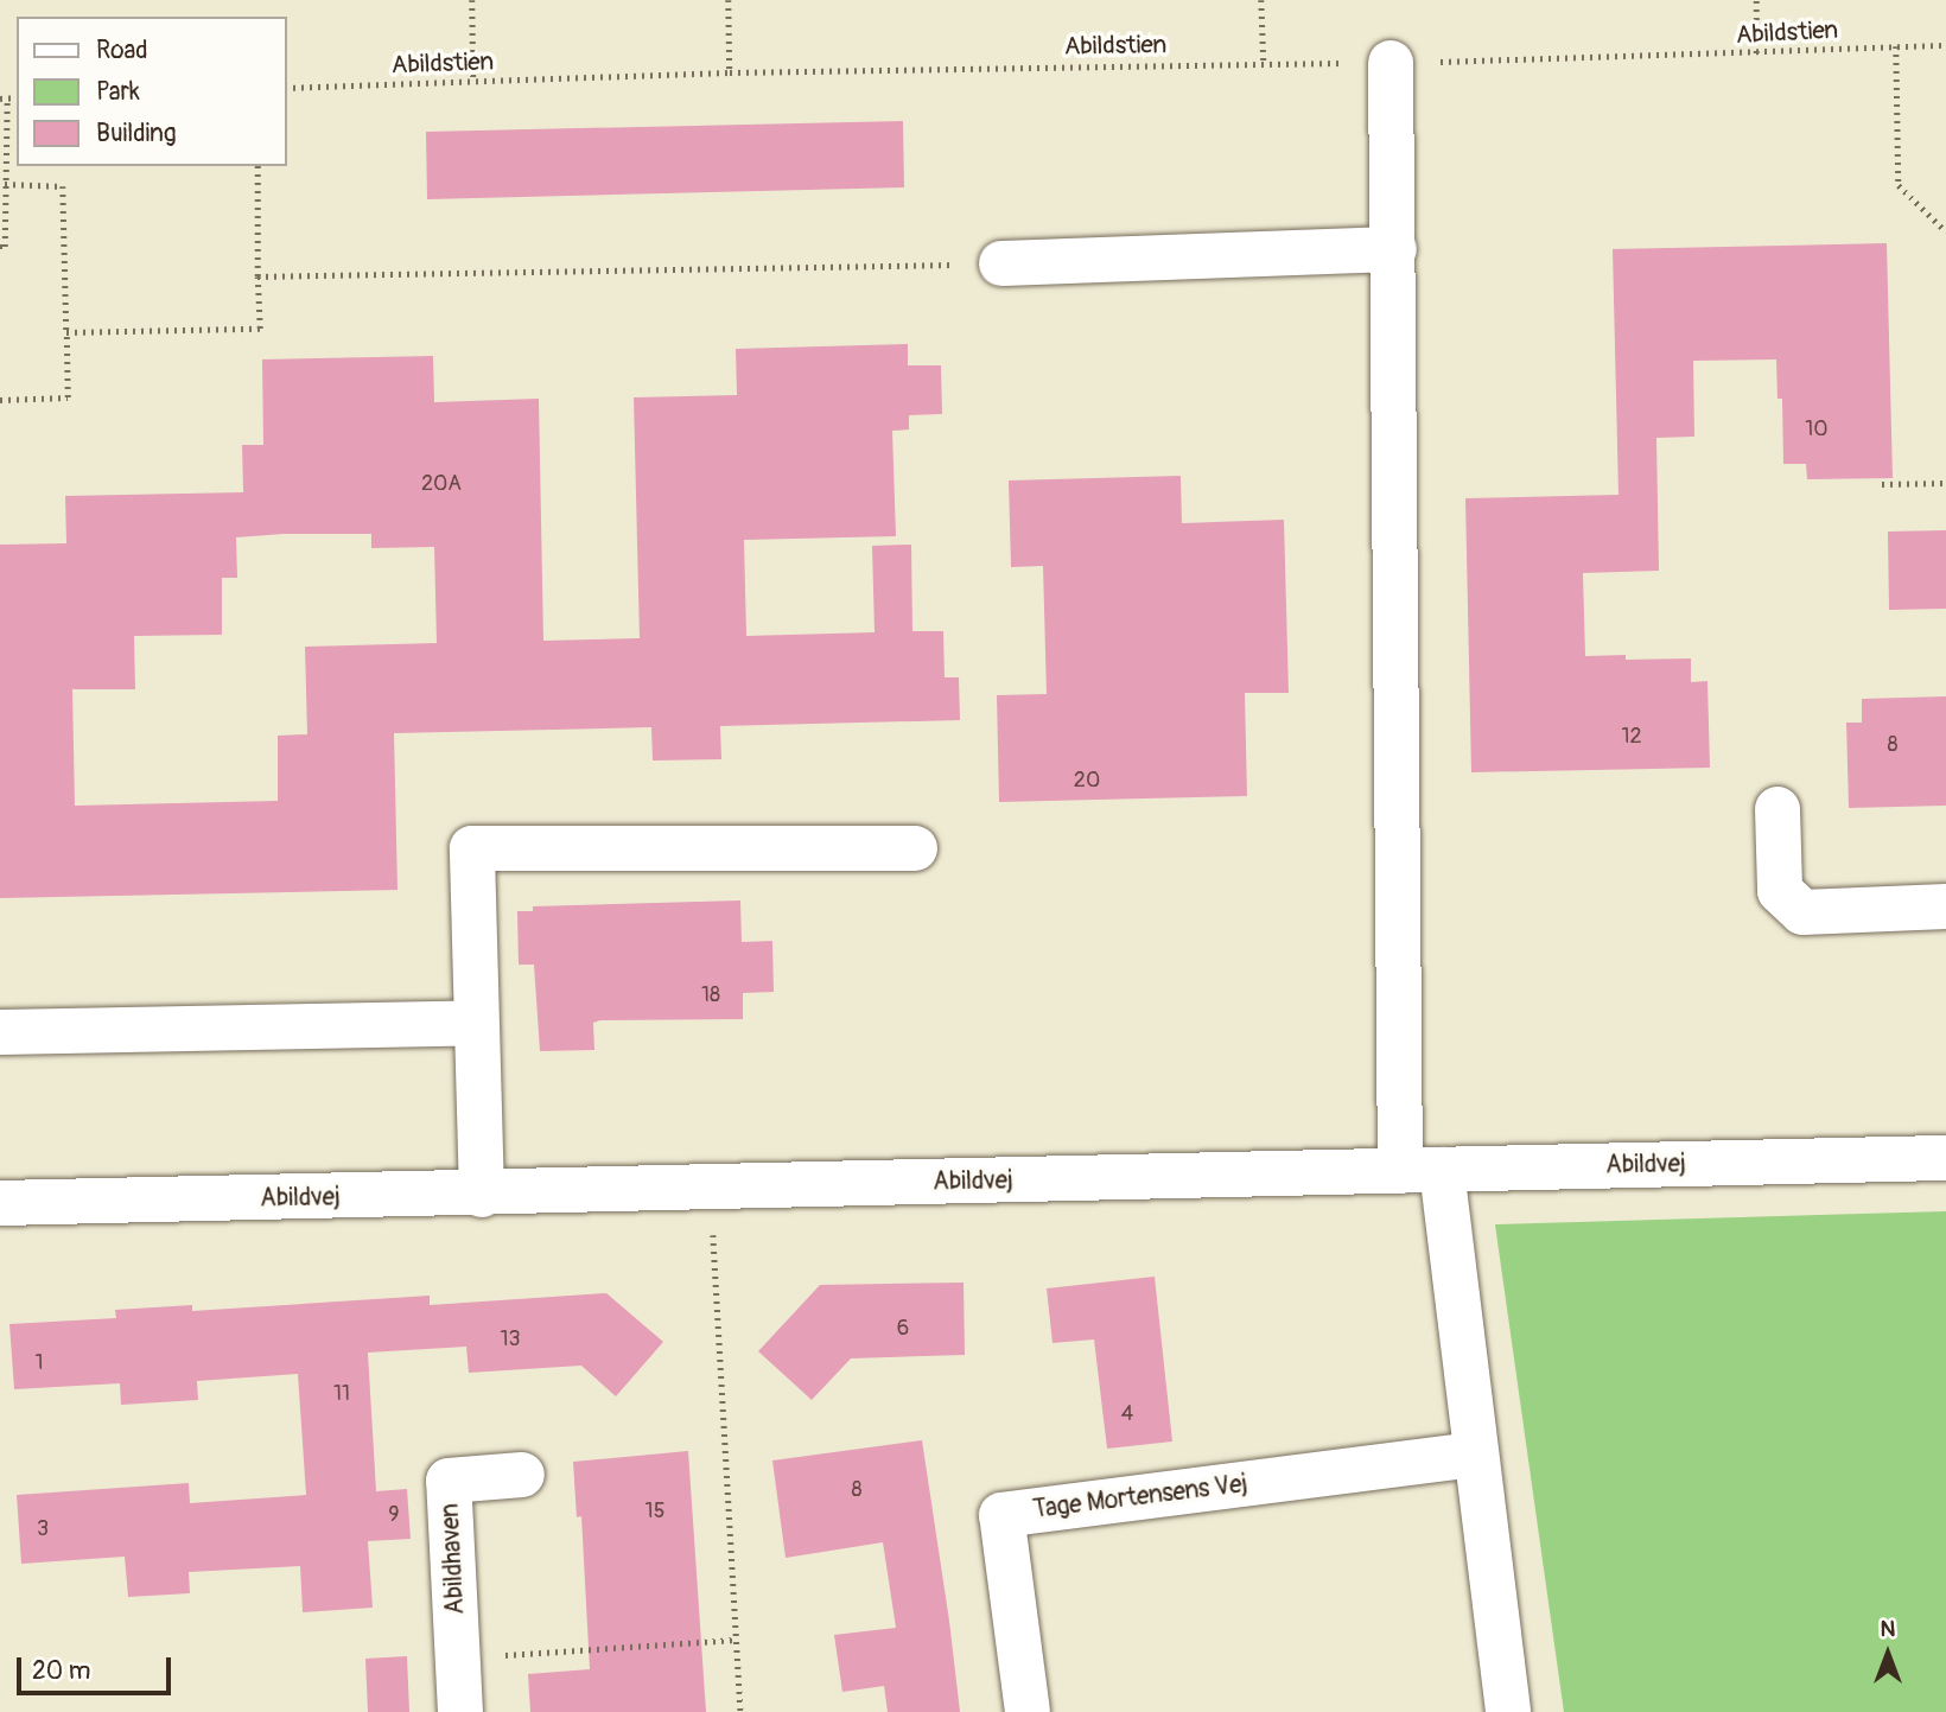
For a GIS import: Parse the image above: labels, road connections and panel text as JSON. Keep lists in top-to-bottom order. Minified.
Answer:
{"streets":{"street":["Abildvej","Tage Mortensens Vej","Abildhaven"],"path":["Abildstien"]},"house_numbers":["10","20A","12","8","20","18","6","13","1","11","4","8","15","9","3"],"legend":["Road","Park","Building"],"scale_bar":"20 m","north":"top"}
